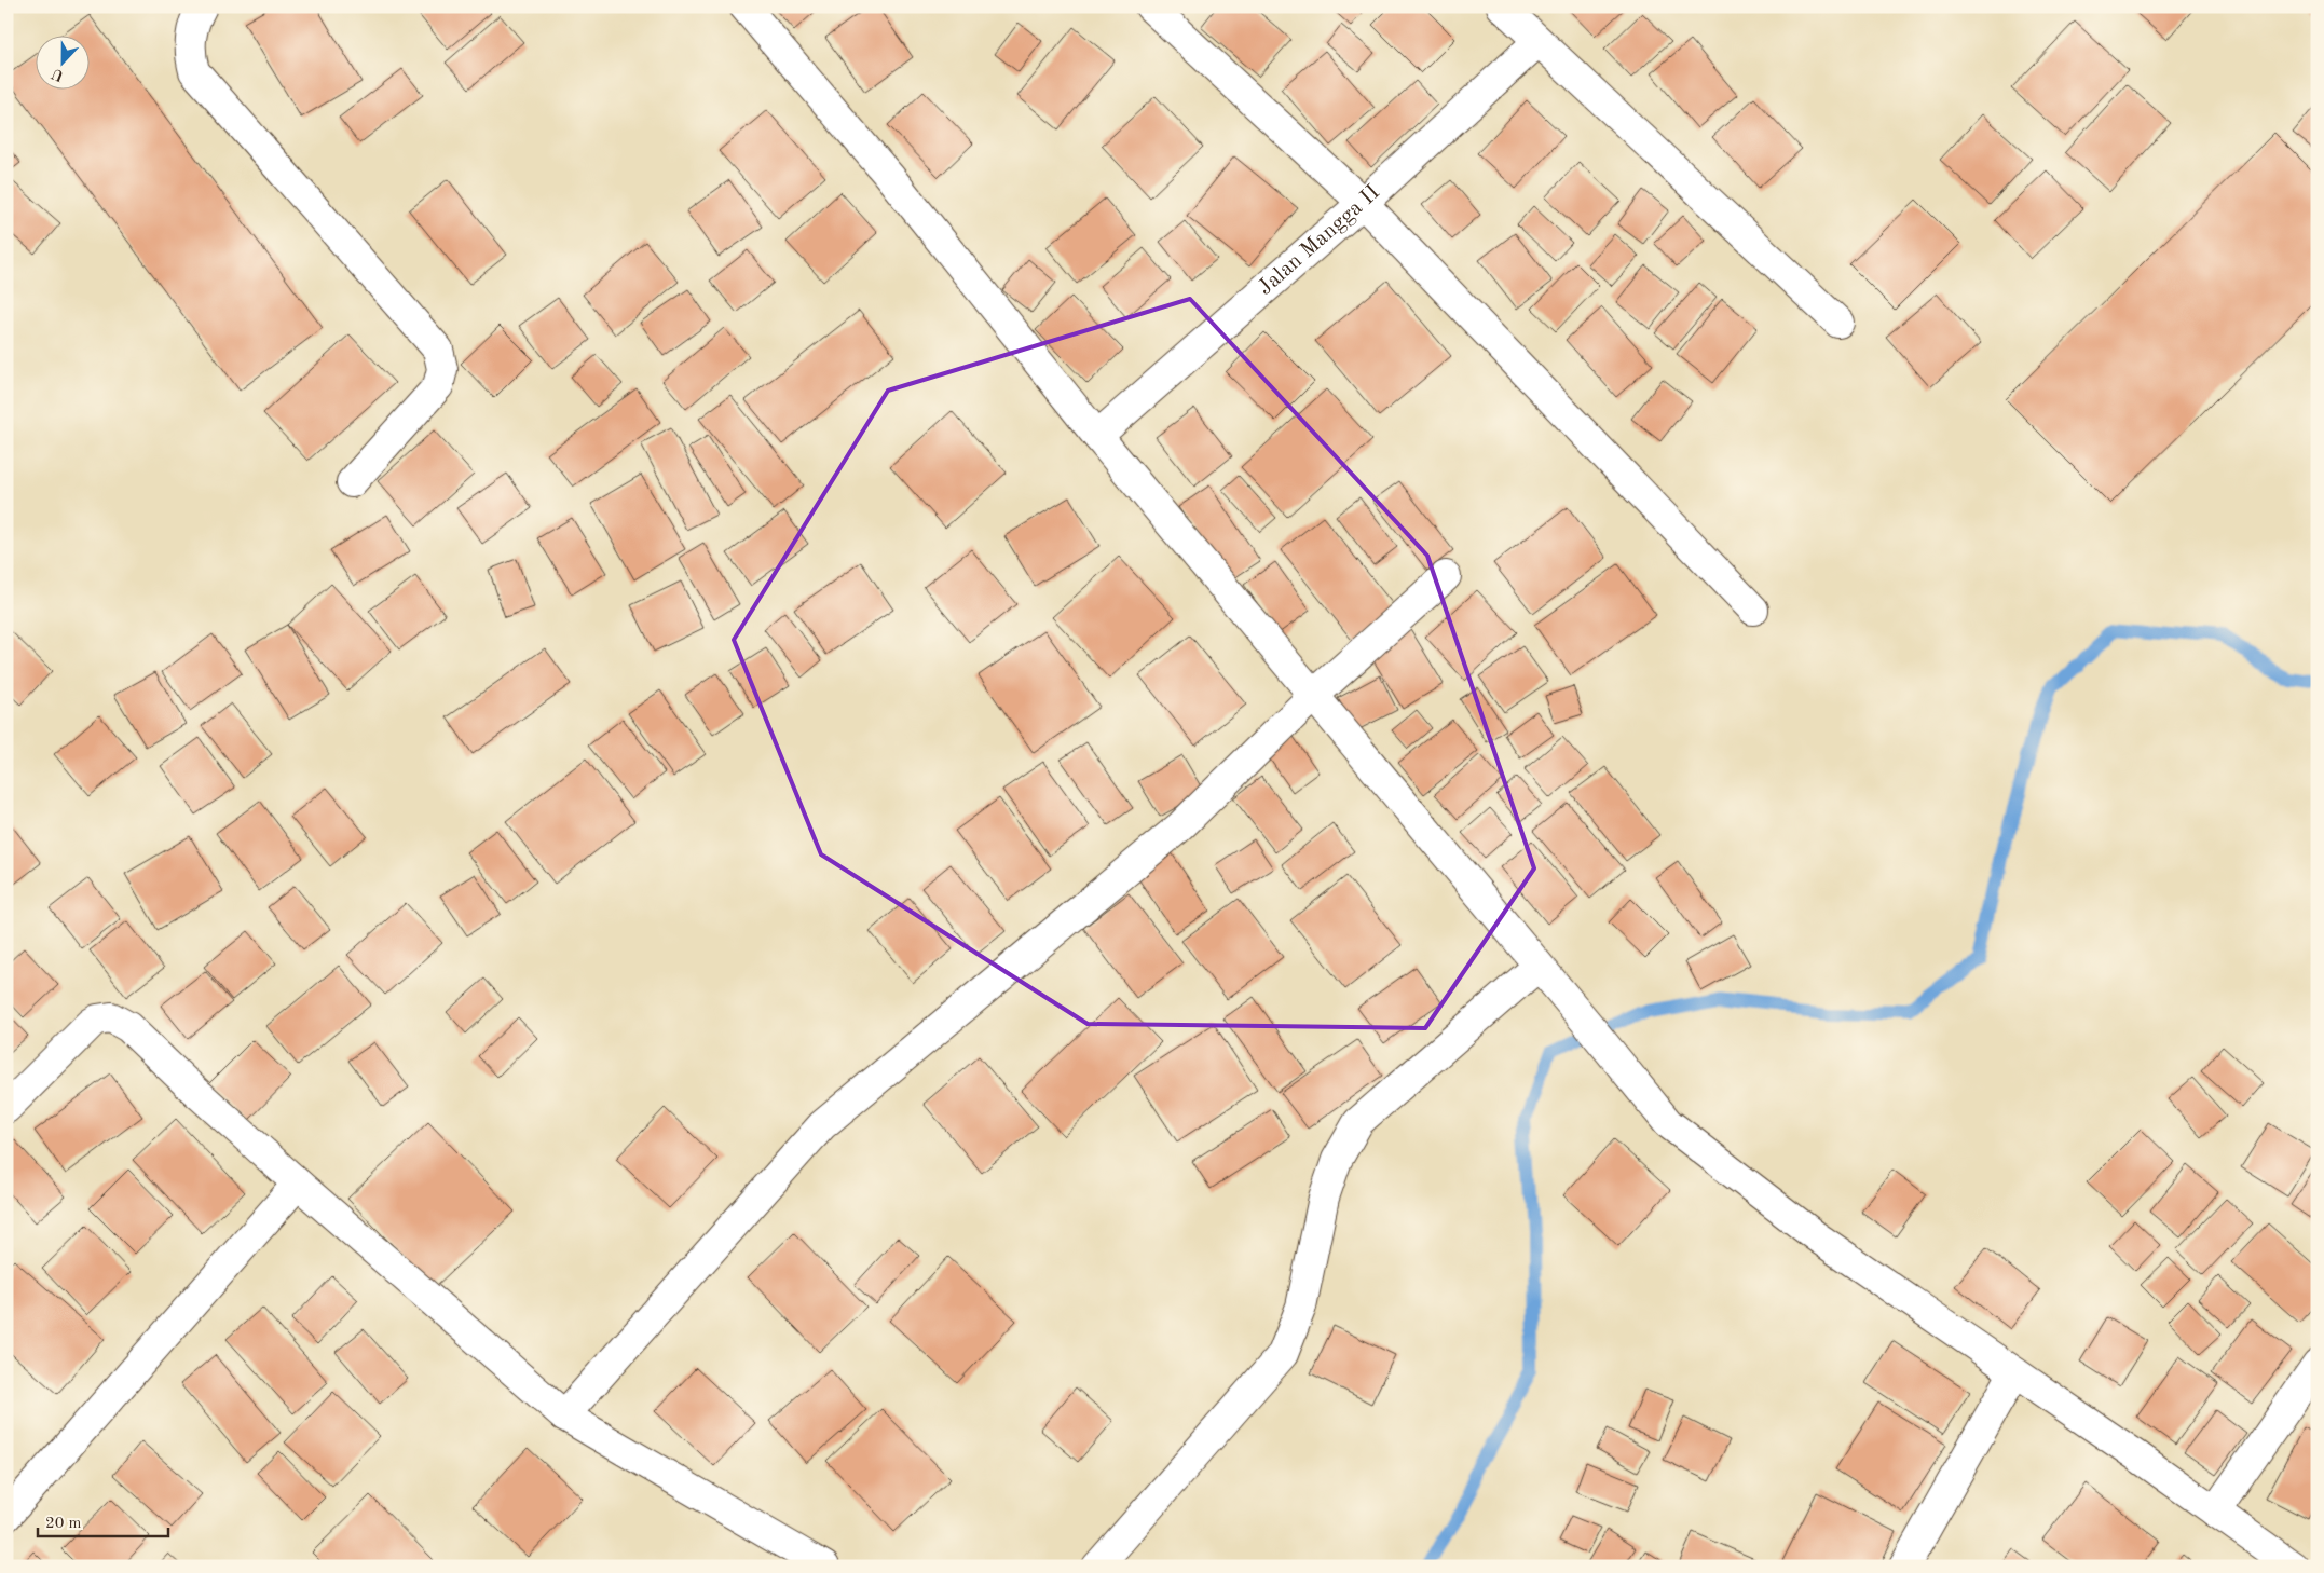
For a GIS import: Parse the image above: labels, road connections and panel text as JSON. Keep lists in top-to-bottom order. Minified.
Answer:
{"streets":{"street":["Jalan Mangga II"]},"scale_bar":"20 m","north":"bottom"}
